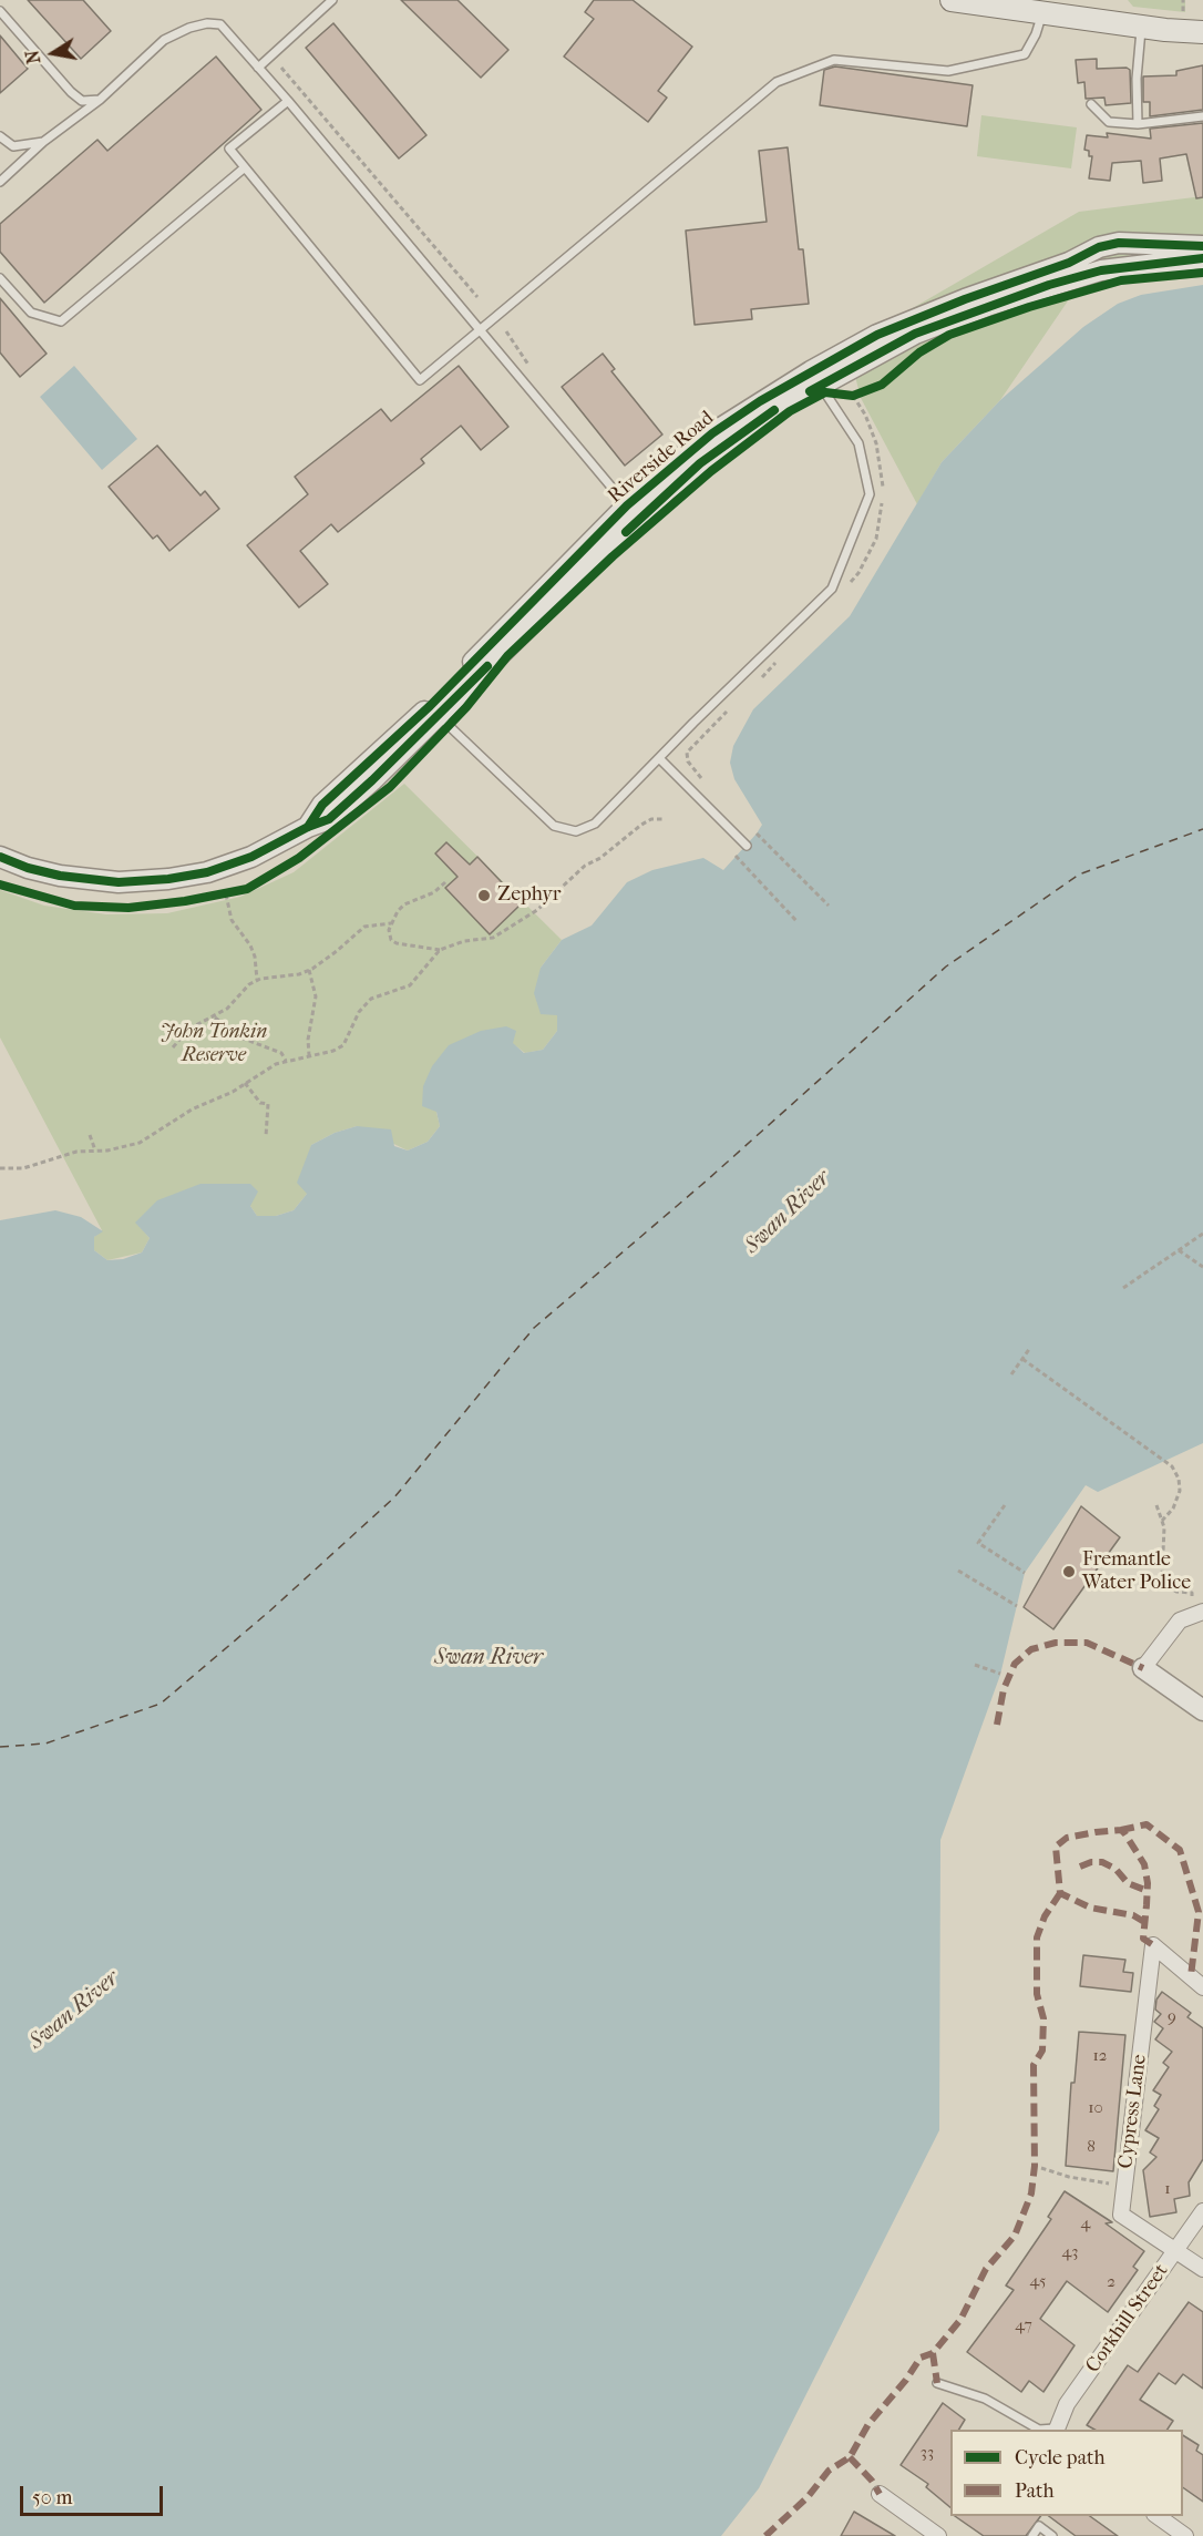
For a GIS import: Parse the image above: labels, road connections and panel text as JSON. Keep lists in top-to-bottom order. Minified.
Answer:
{"streets":{"street":["Riverside Road","Cypress Lane","Corkhill Street"]},"crossings":[["Cypress Lane","Corkhill Street"]],"water":["Swan River"],"parks":["John Tonkin Reserve"],"places":["Zephyr","Fremantle Water Police"],"house_numbers":["9","12","10","8","1","4","43","45","2","47","33"],"legend":["Cycle path","Path"],"scale_bar":"50 m","north":"left"}
